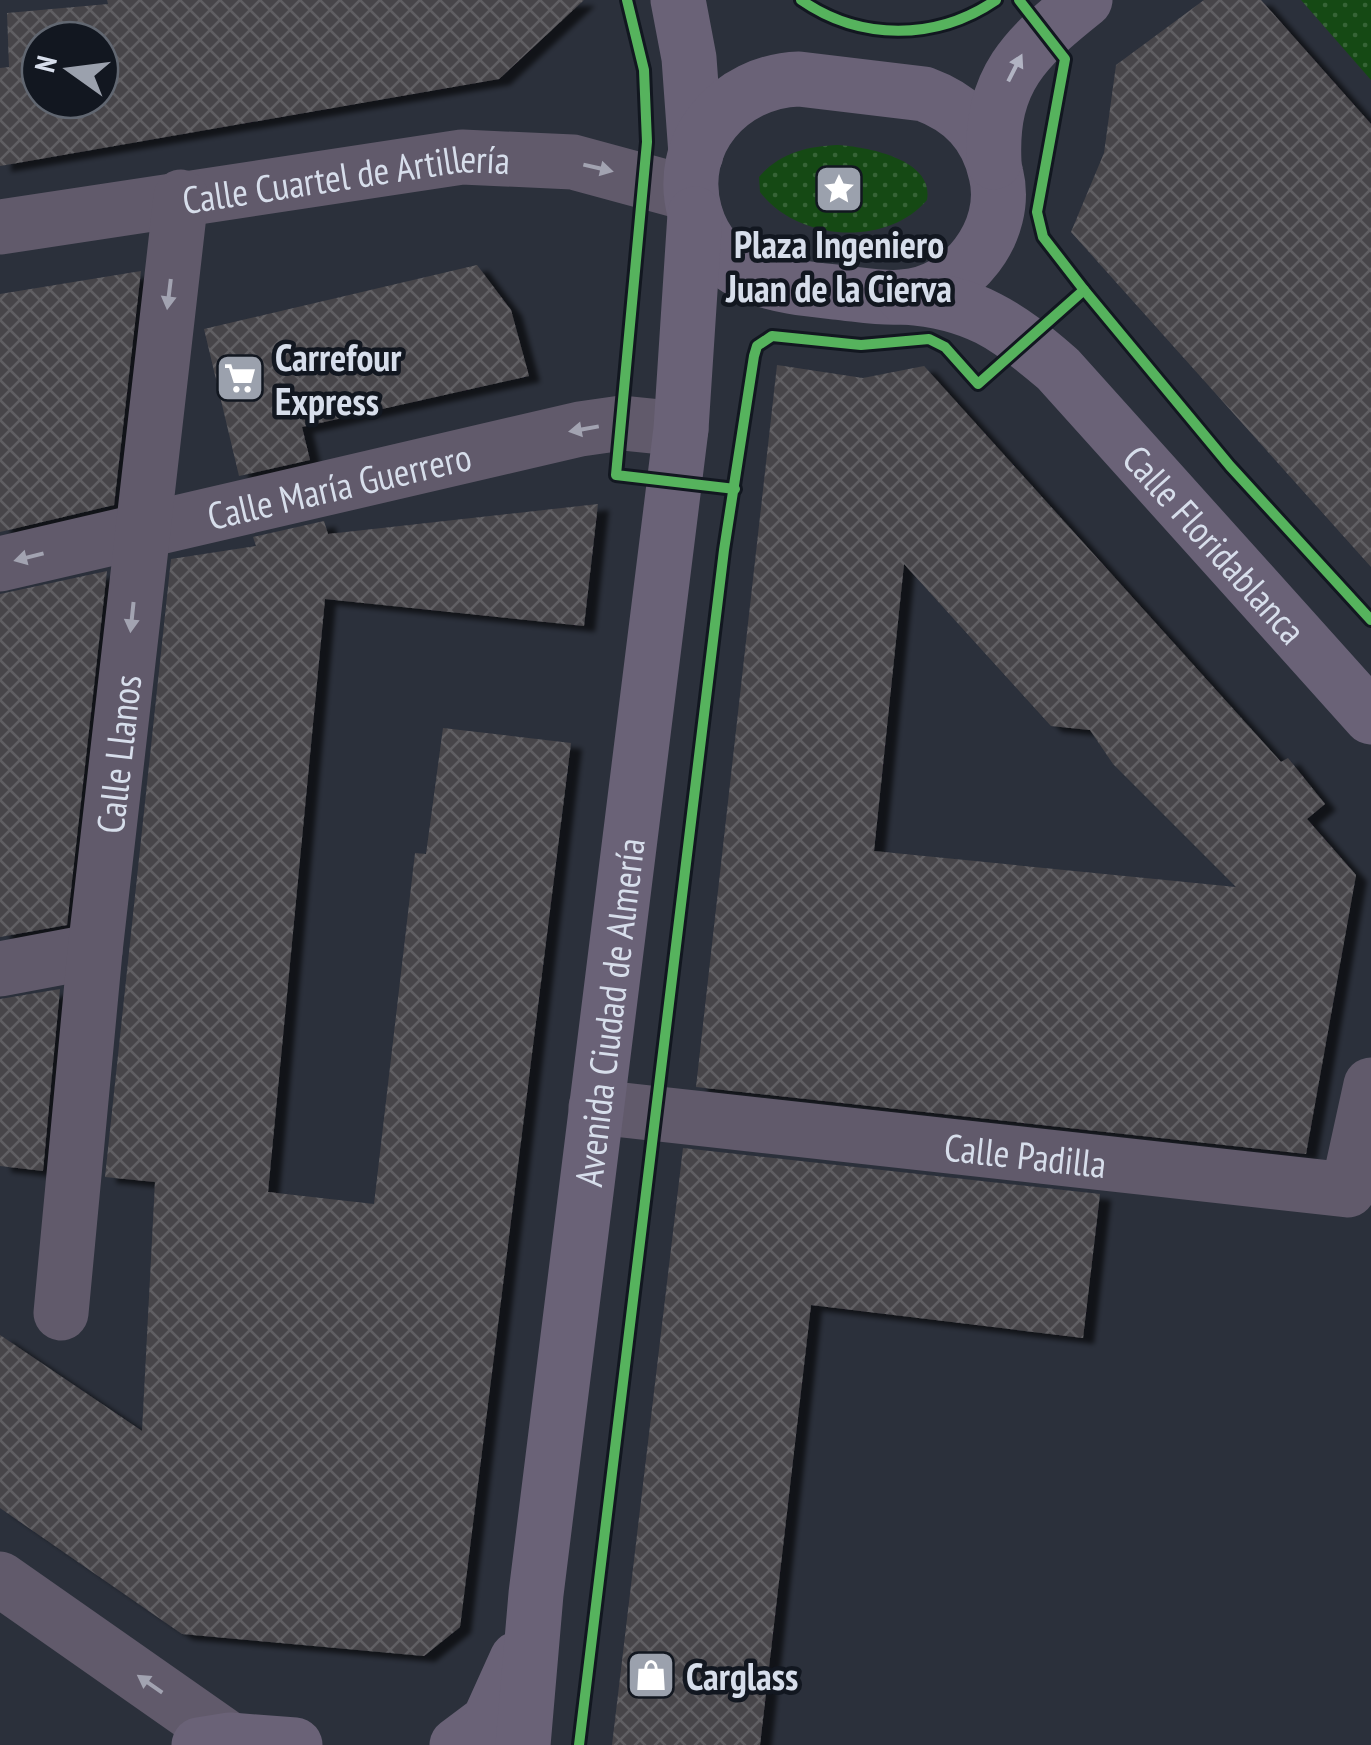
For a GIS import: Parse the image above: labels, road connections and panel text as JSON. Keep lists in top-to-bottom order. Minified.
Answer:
{"streets":{"main road":["Calle Floridablanca","Avenida Ciudad de Almería"],"street":["Calle Cuartel de Artillería","Calle María Guerrero","Calle Llanos","Calle Padilla"]},"crossings":[["Calle Cuartel de Artillería","Calle Floridablanca"],["Calle Cuartel de Artillería","Calle Llanos"],["Calle Cuartel de Artillería","Avenida Ciudad de Almería"],["Calle María Guerrero","Calle Llanos"],["Calle María Guerrero","Avenida Ciudad de Almería"],["Calle Floridablanca","Avenida Ciudad de Almería"],["Avenida Ciudad de Almería","Calle Padilla"]],"one_way":["Calle Cuartel de Artillería","Calle María Guerrero","Calle Llanos"],"places":{"place":["Plaza Ingeniero Juan de la Cierva"],"supermarket":["Carrefour Express"],"shop":["Carglass"]},"north":"left"}
